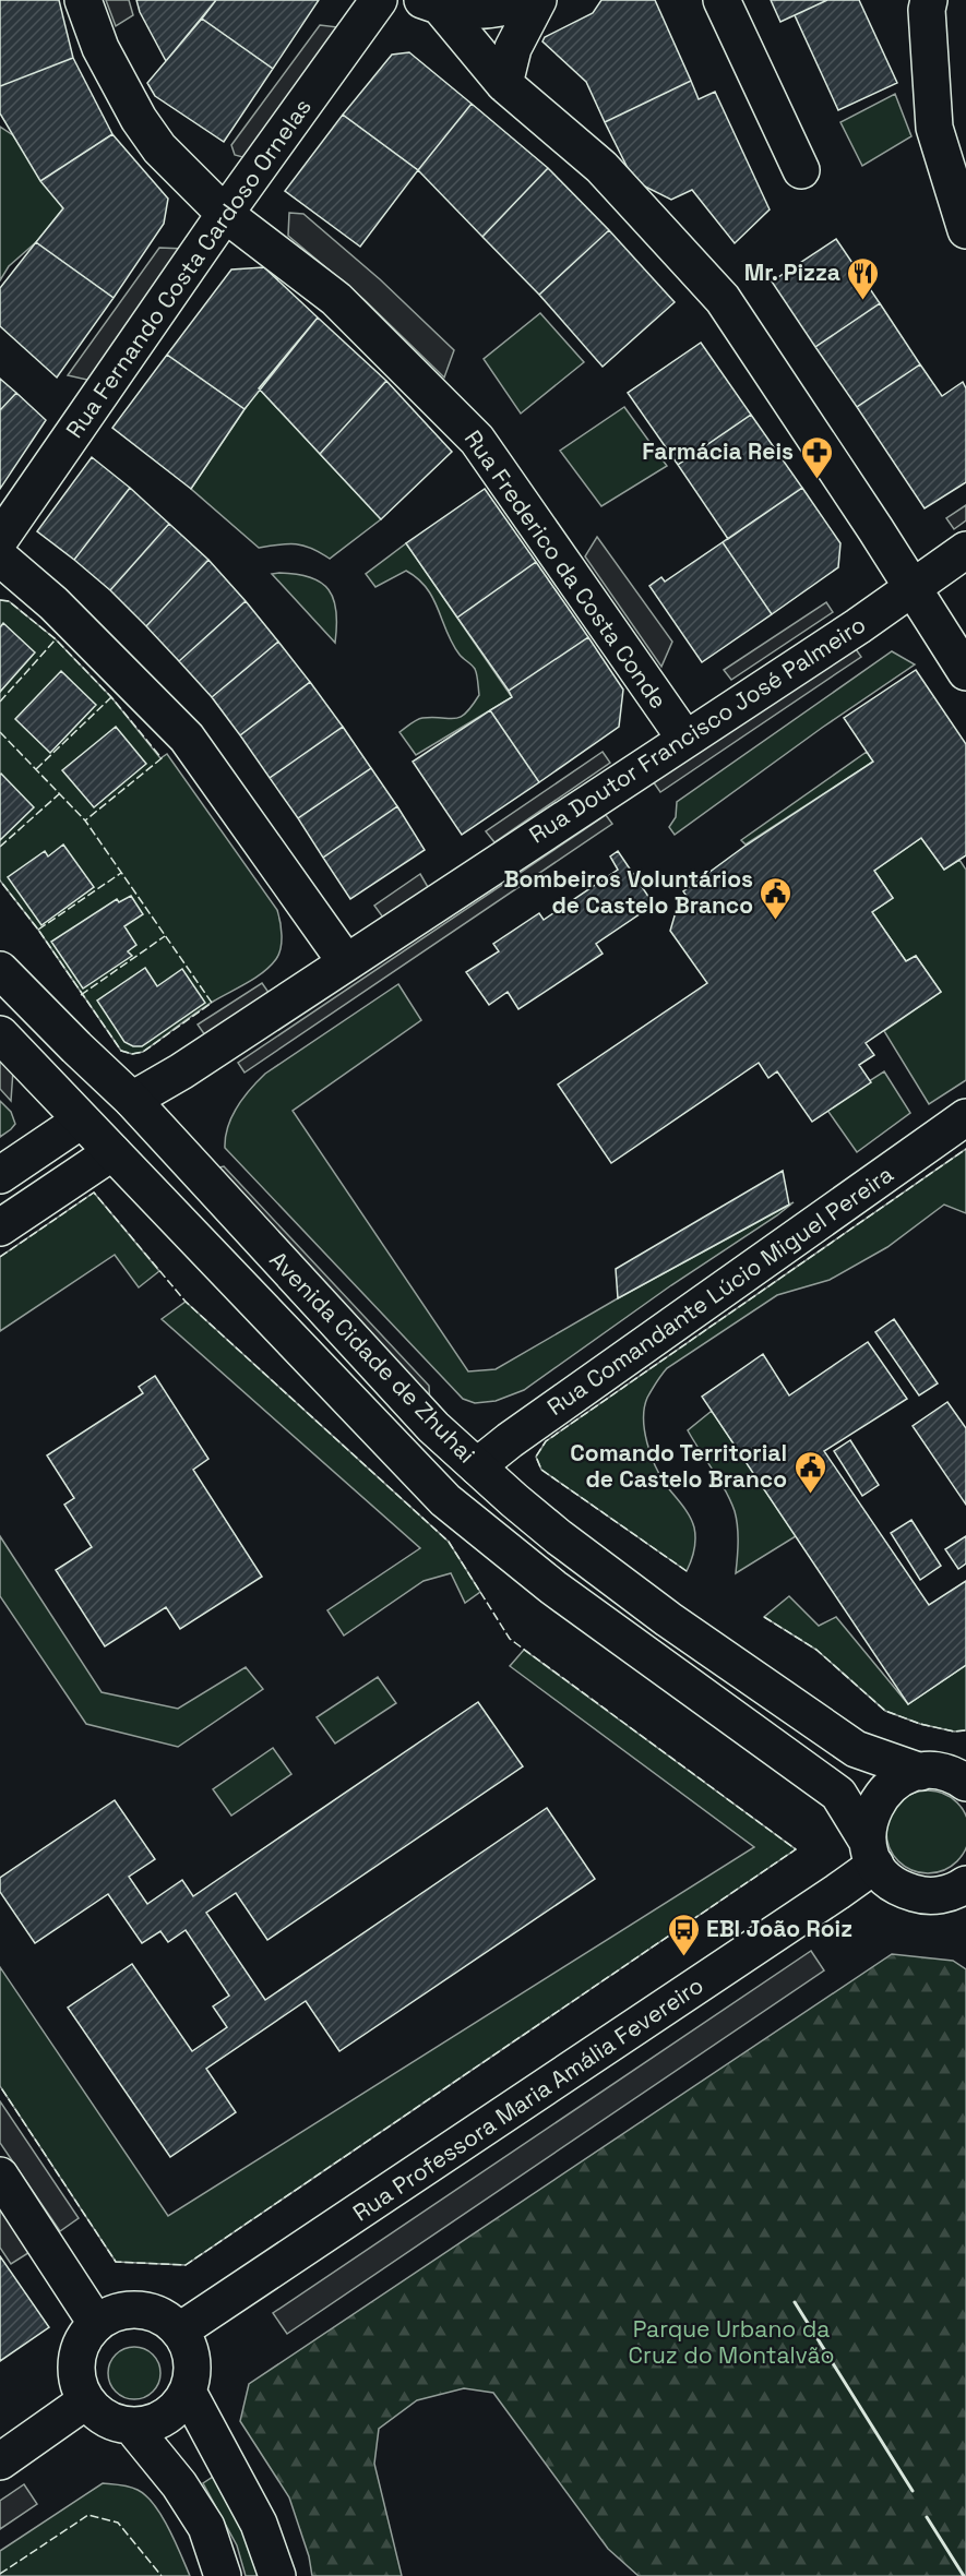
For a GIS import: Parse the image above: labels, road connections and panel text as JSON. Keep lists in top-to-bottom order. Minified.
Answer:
{"streets":{"street":["Rua Fernando Costa Cardoso Ornelas","Rua Frederico da Costa Conde","Rua Doutor Francisco José Palmeiro","Rua Comandante Lúcio Miguel Pereira","Avenida Cidade de Zhuhai","Rua Professora Maria Amália Fevereiro"]},"crossings":[["Rua Fernando Costa Cardoso Ornelas","Rua Frederico da Costa Conde"],["Rua Frederico da Costa Conde","Rua Doutor Francisco José Palmeiro"],["Rua Doutor Francisco José Palmeiro","Avenida Cidade de Zhuhai"],["Rua Comandante Lúcio Miguel Pereira","Avenida Cidade de Zhuhai"],["Avenida Cidade de Zhuhai","Rua Professora Maria Amália Fevereiro"]],"parks":["Parque Urbano da Cruz do Montalvão"],"places":{"restaurant":["Mr. Pizza"],"pharmacy":["Farmácia Reis"],"public building":["Bombeiros Voluntários de Castelo Branco","Comando Territorial de Castelo Branco"],"bus stop":["EBI João Roiz"]}}
